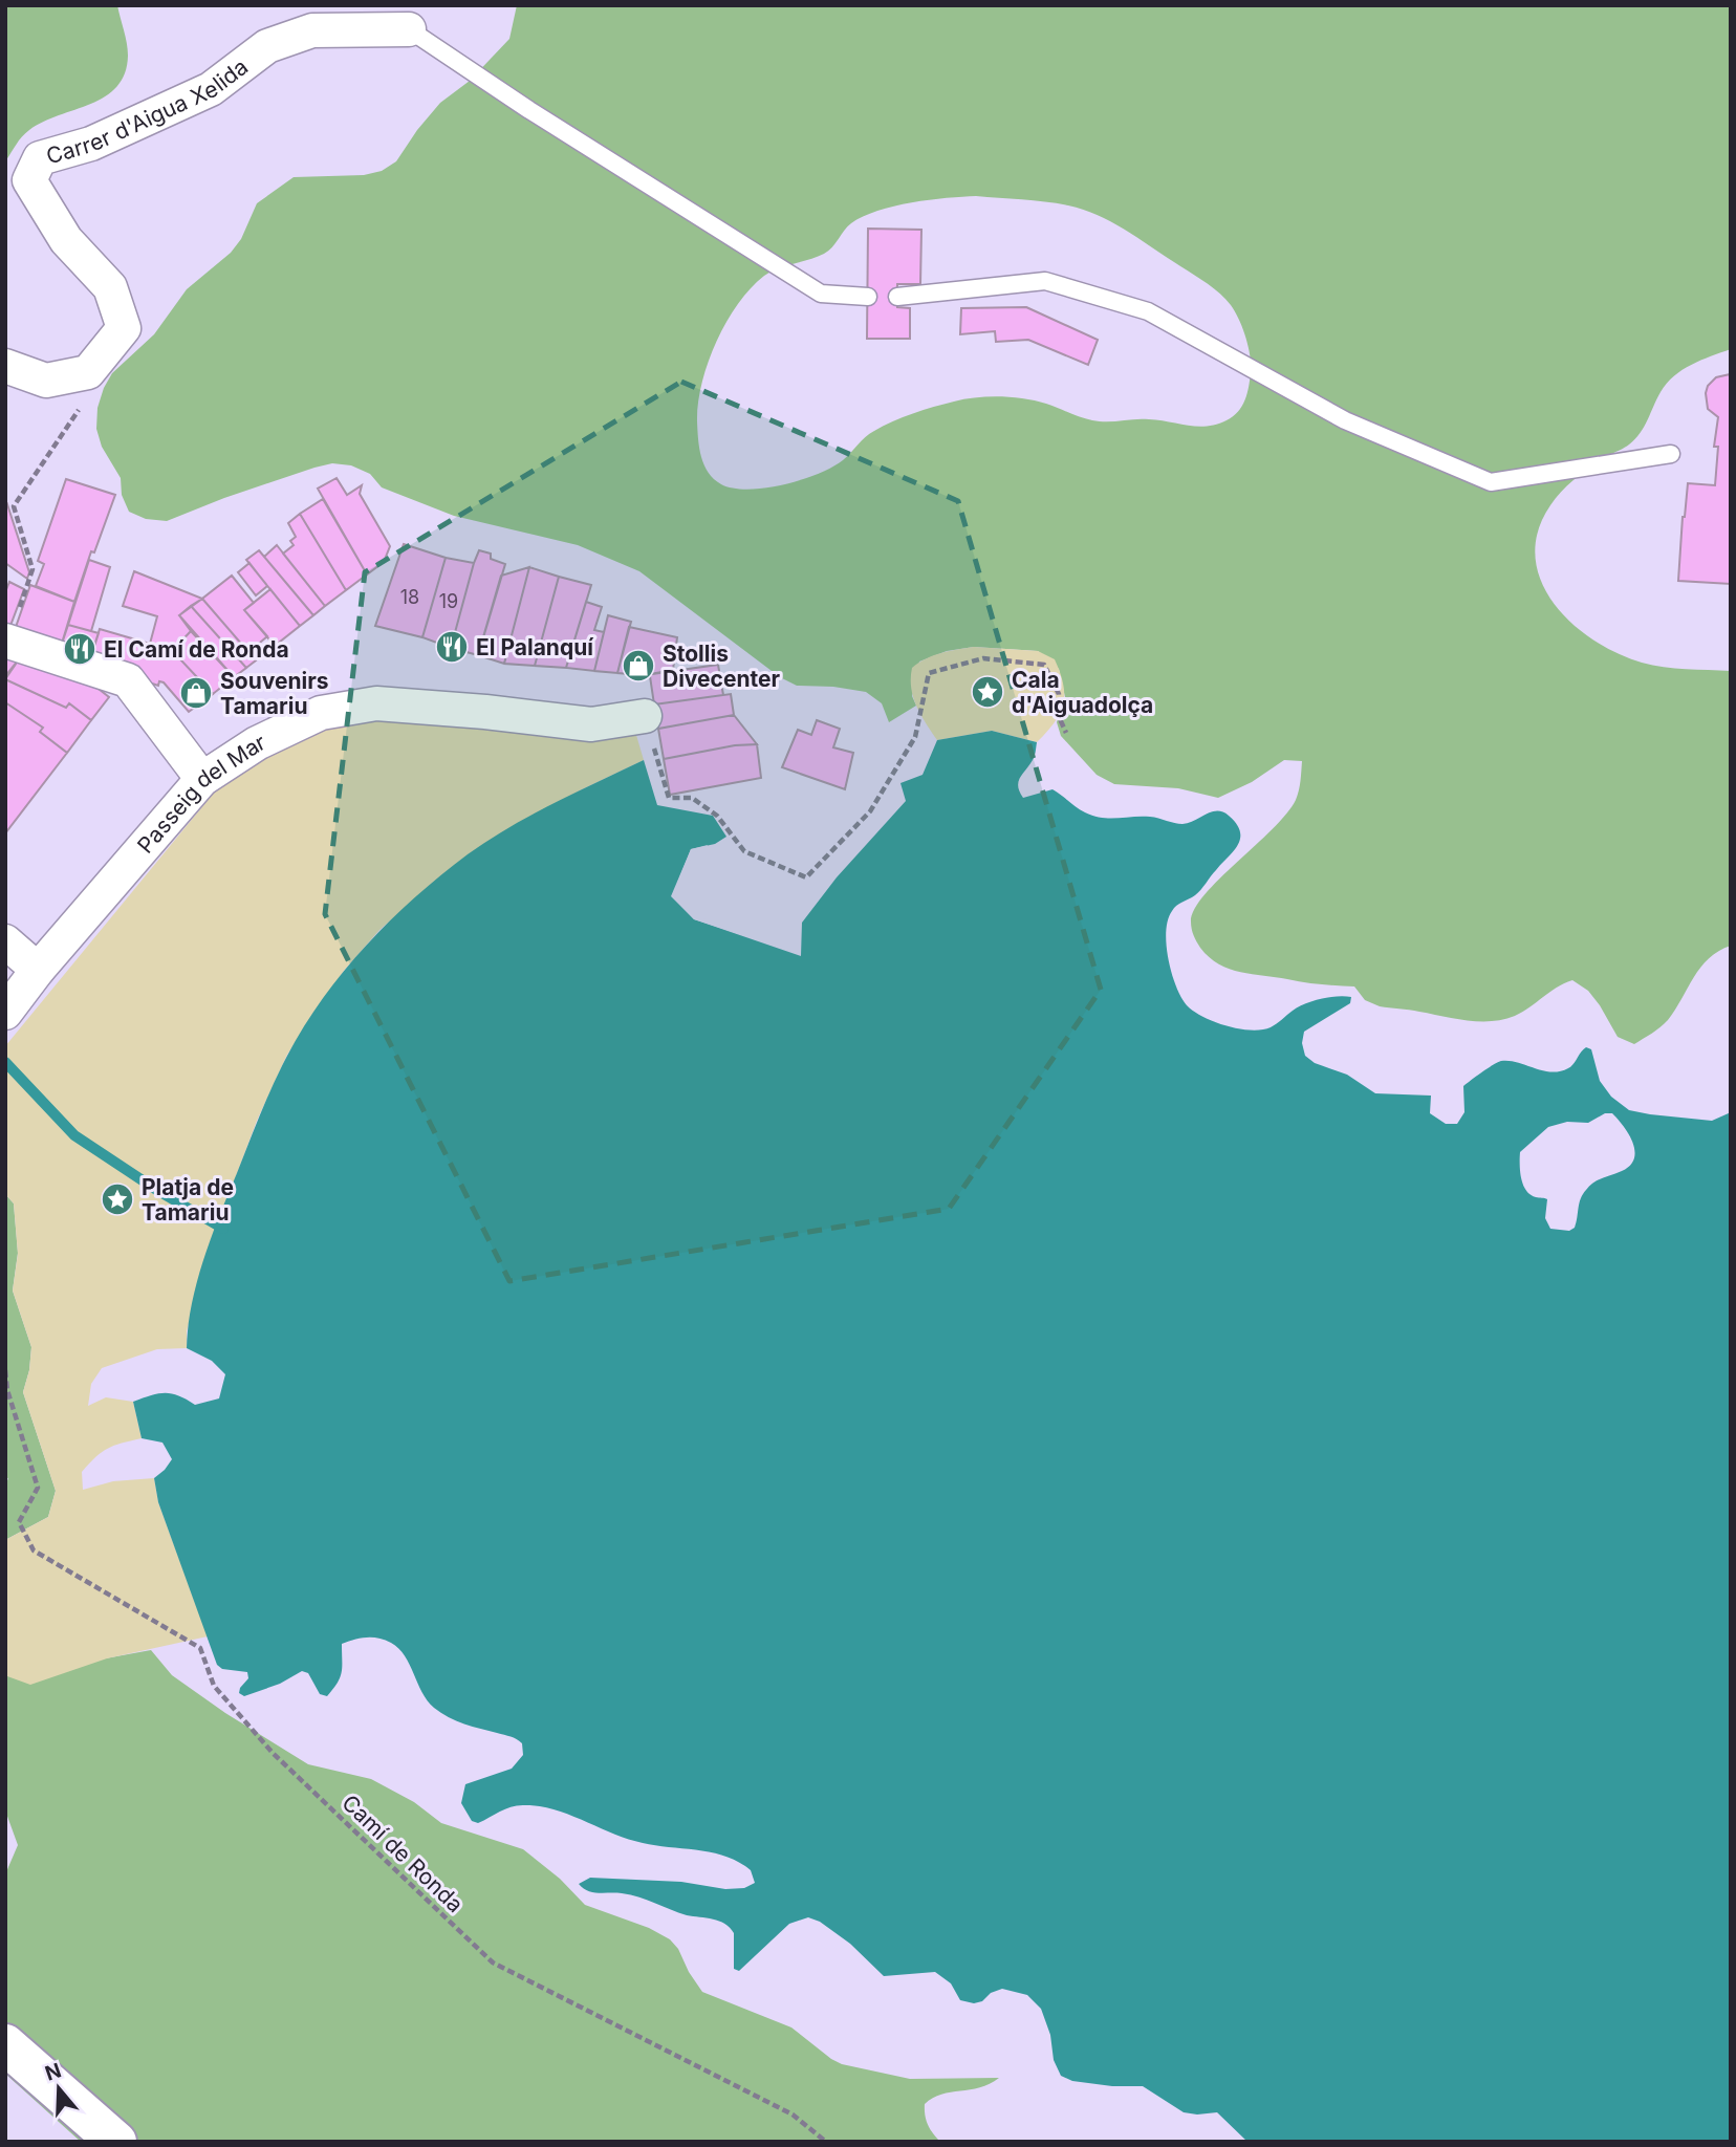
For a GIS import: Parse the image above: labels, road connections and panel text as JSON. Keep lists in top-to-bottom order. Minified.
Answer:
{"streets":{"street":["Carrer d'Aigua Xelida","Passeig del Mar"],"path":["Camí de Ronda"]},"places":{"restaurant":["El Palanquí","El Camí de Ronda"],"shop":["Stollis Divecenter","Souvenirs Tamariu"],"place":["Cala d'Aiguadolça","Platja de Tamariu"]},"house_numbers":["18","19"],"north":"top"}
